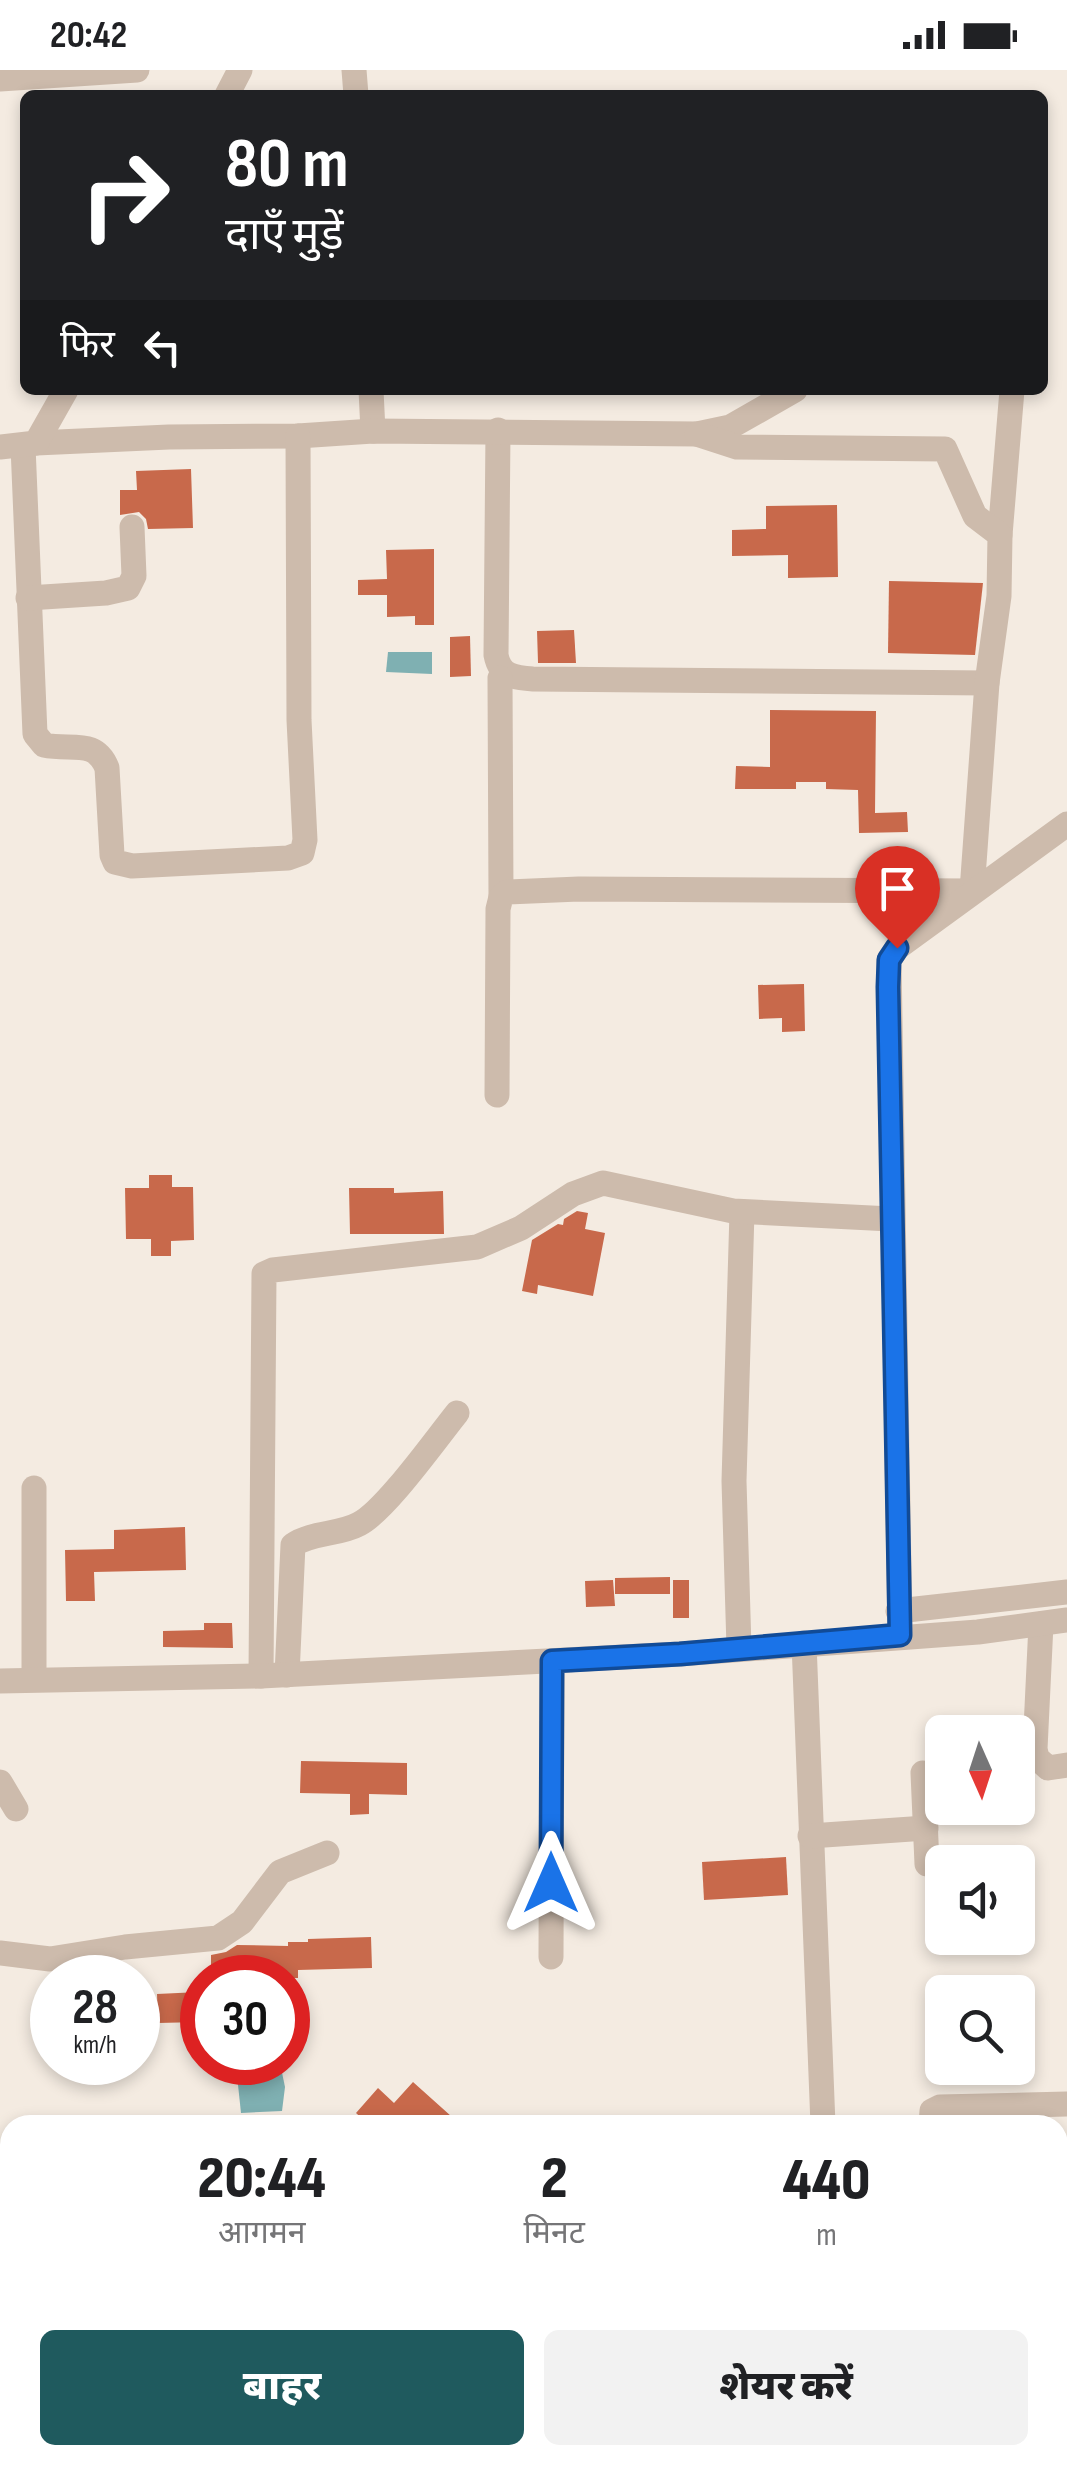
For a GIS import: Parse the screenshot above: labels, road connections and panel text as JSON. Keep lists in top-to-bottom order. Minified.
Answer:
{"north":"bottom","page":{"status":"20:42","turn":["80 m","दाएँ मुड़ें"],"then":"फिर","speed":"28 km/h","limit":"30","eta":["20:44","आगमन","2","मिनट","440","m"],"buttons":["बाहर","शेयर करें"]}}
